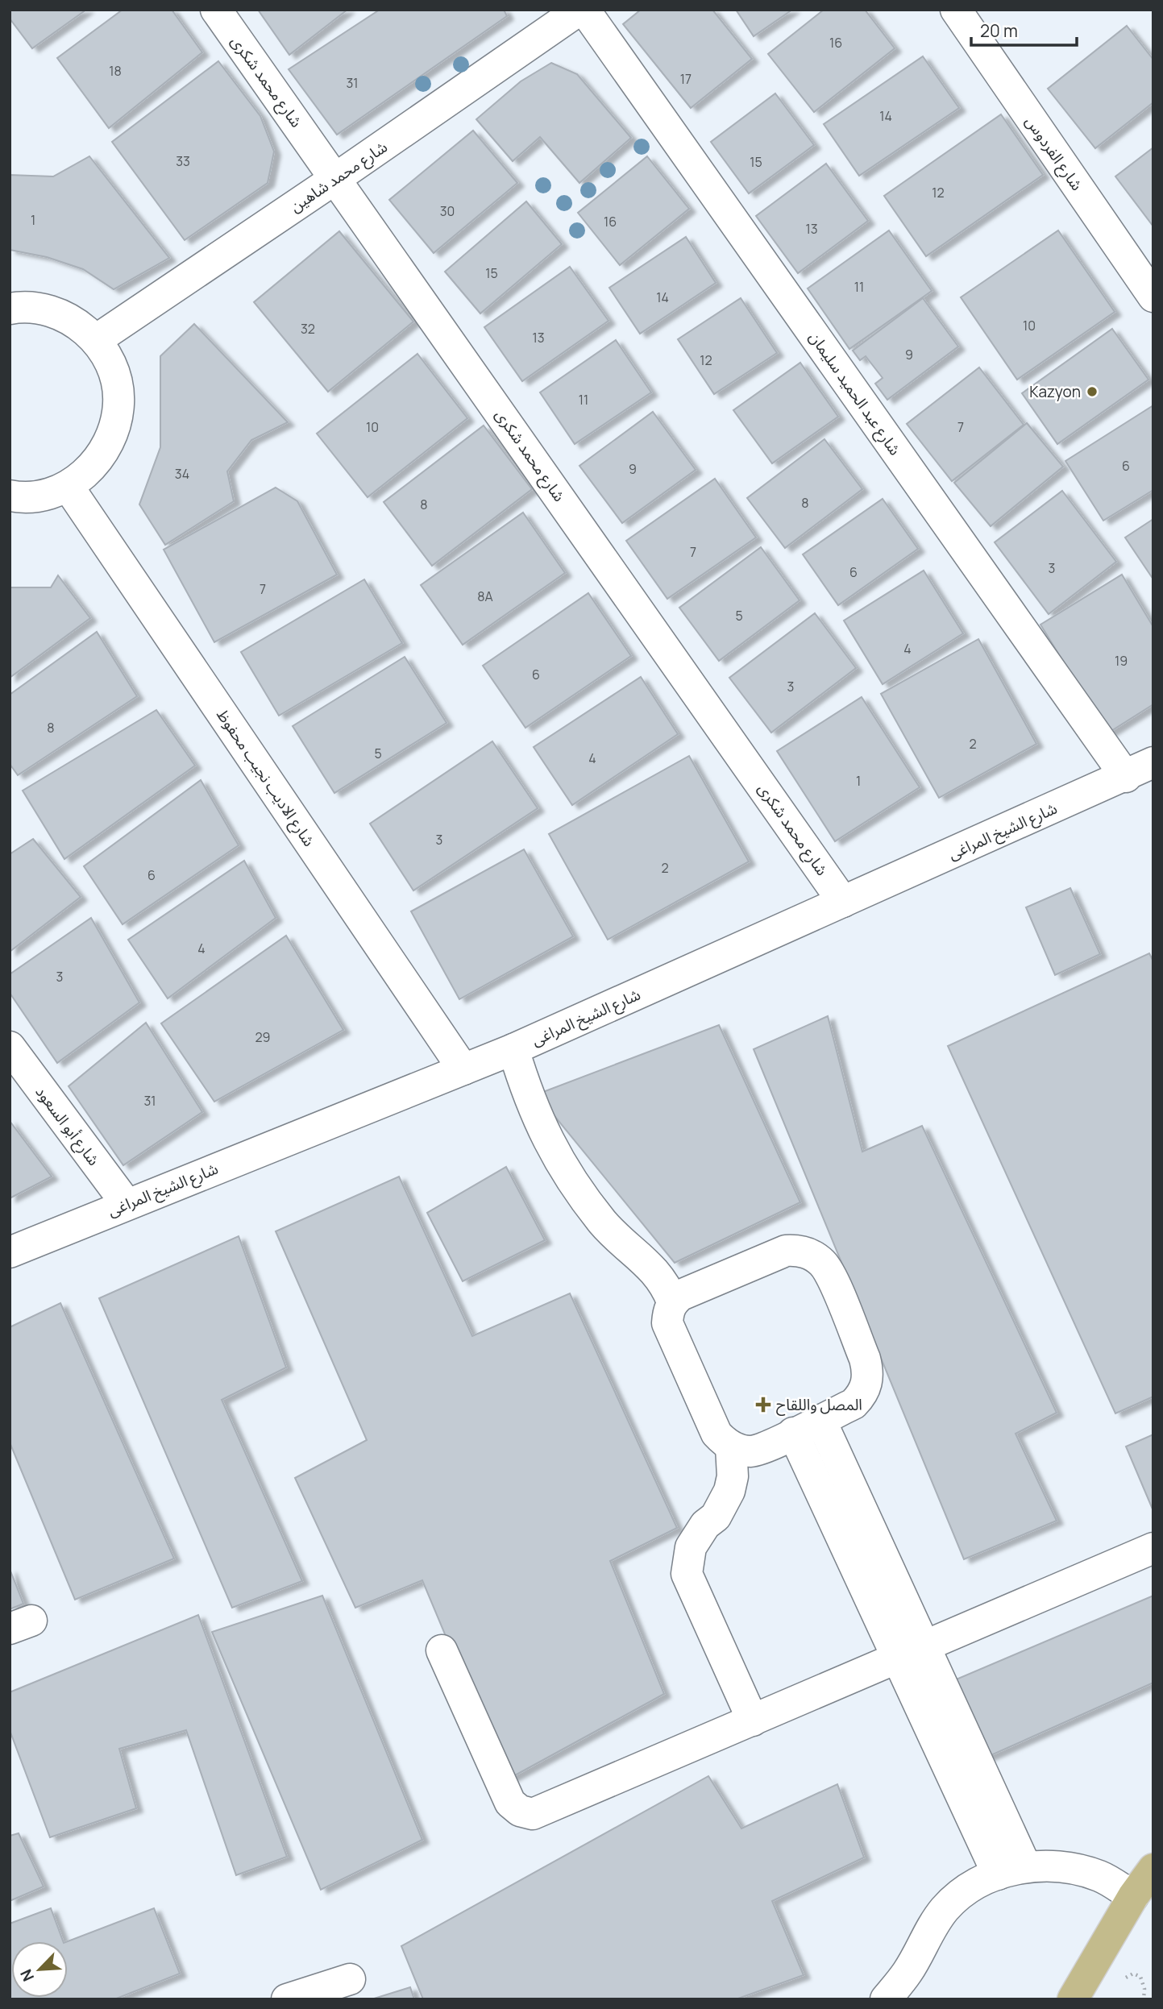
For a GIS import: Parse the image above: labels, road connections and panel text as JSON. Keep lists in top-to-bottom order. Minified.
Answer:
{"streets":{"street":["شارع محمد شكرى","شارع الفردوس","شارع محمد شاهين","شارع عبد الحميد سليمان","شارع الاديب نجيب محفوظ","شارع الشيخ المراغى","شارع أبو السعود"]},"crossings":[["شارع محمد شكرى","شارع محمد شاهين"],["شارع محمد شكرى","شارع الشيخ المراغى"],["شارع عبد الحميد سليمان","شارع الشيخ المراغى"],["شارع الاديب نجيب محفوظ","شارع الشيخ المراغى"],["شارع الشيخ المراغى","شارع أبو السعود"]],"places":{"other":["Kazyon"],"health":["المصل واللقاح"]},"house_numbers":["16","18","17","31","14","33","15","12","30","1","16","13","15","11","14","10","32","13","9","12","11","10","7","6","9","34","8","8","7","3","6","7","8A","5","4","19","6","3","8","2","5","4","1","3","2","6","4","3","29","31"],"scale_bar":"20 m","north":"bottom left"}
